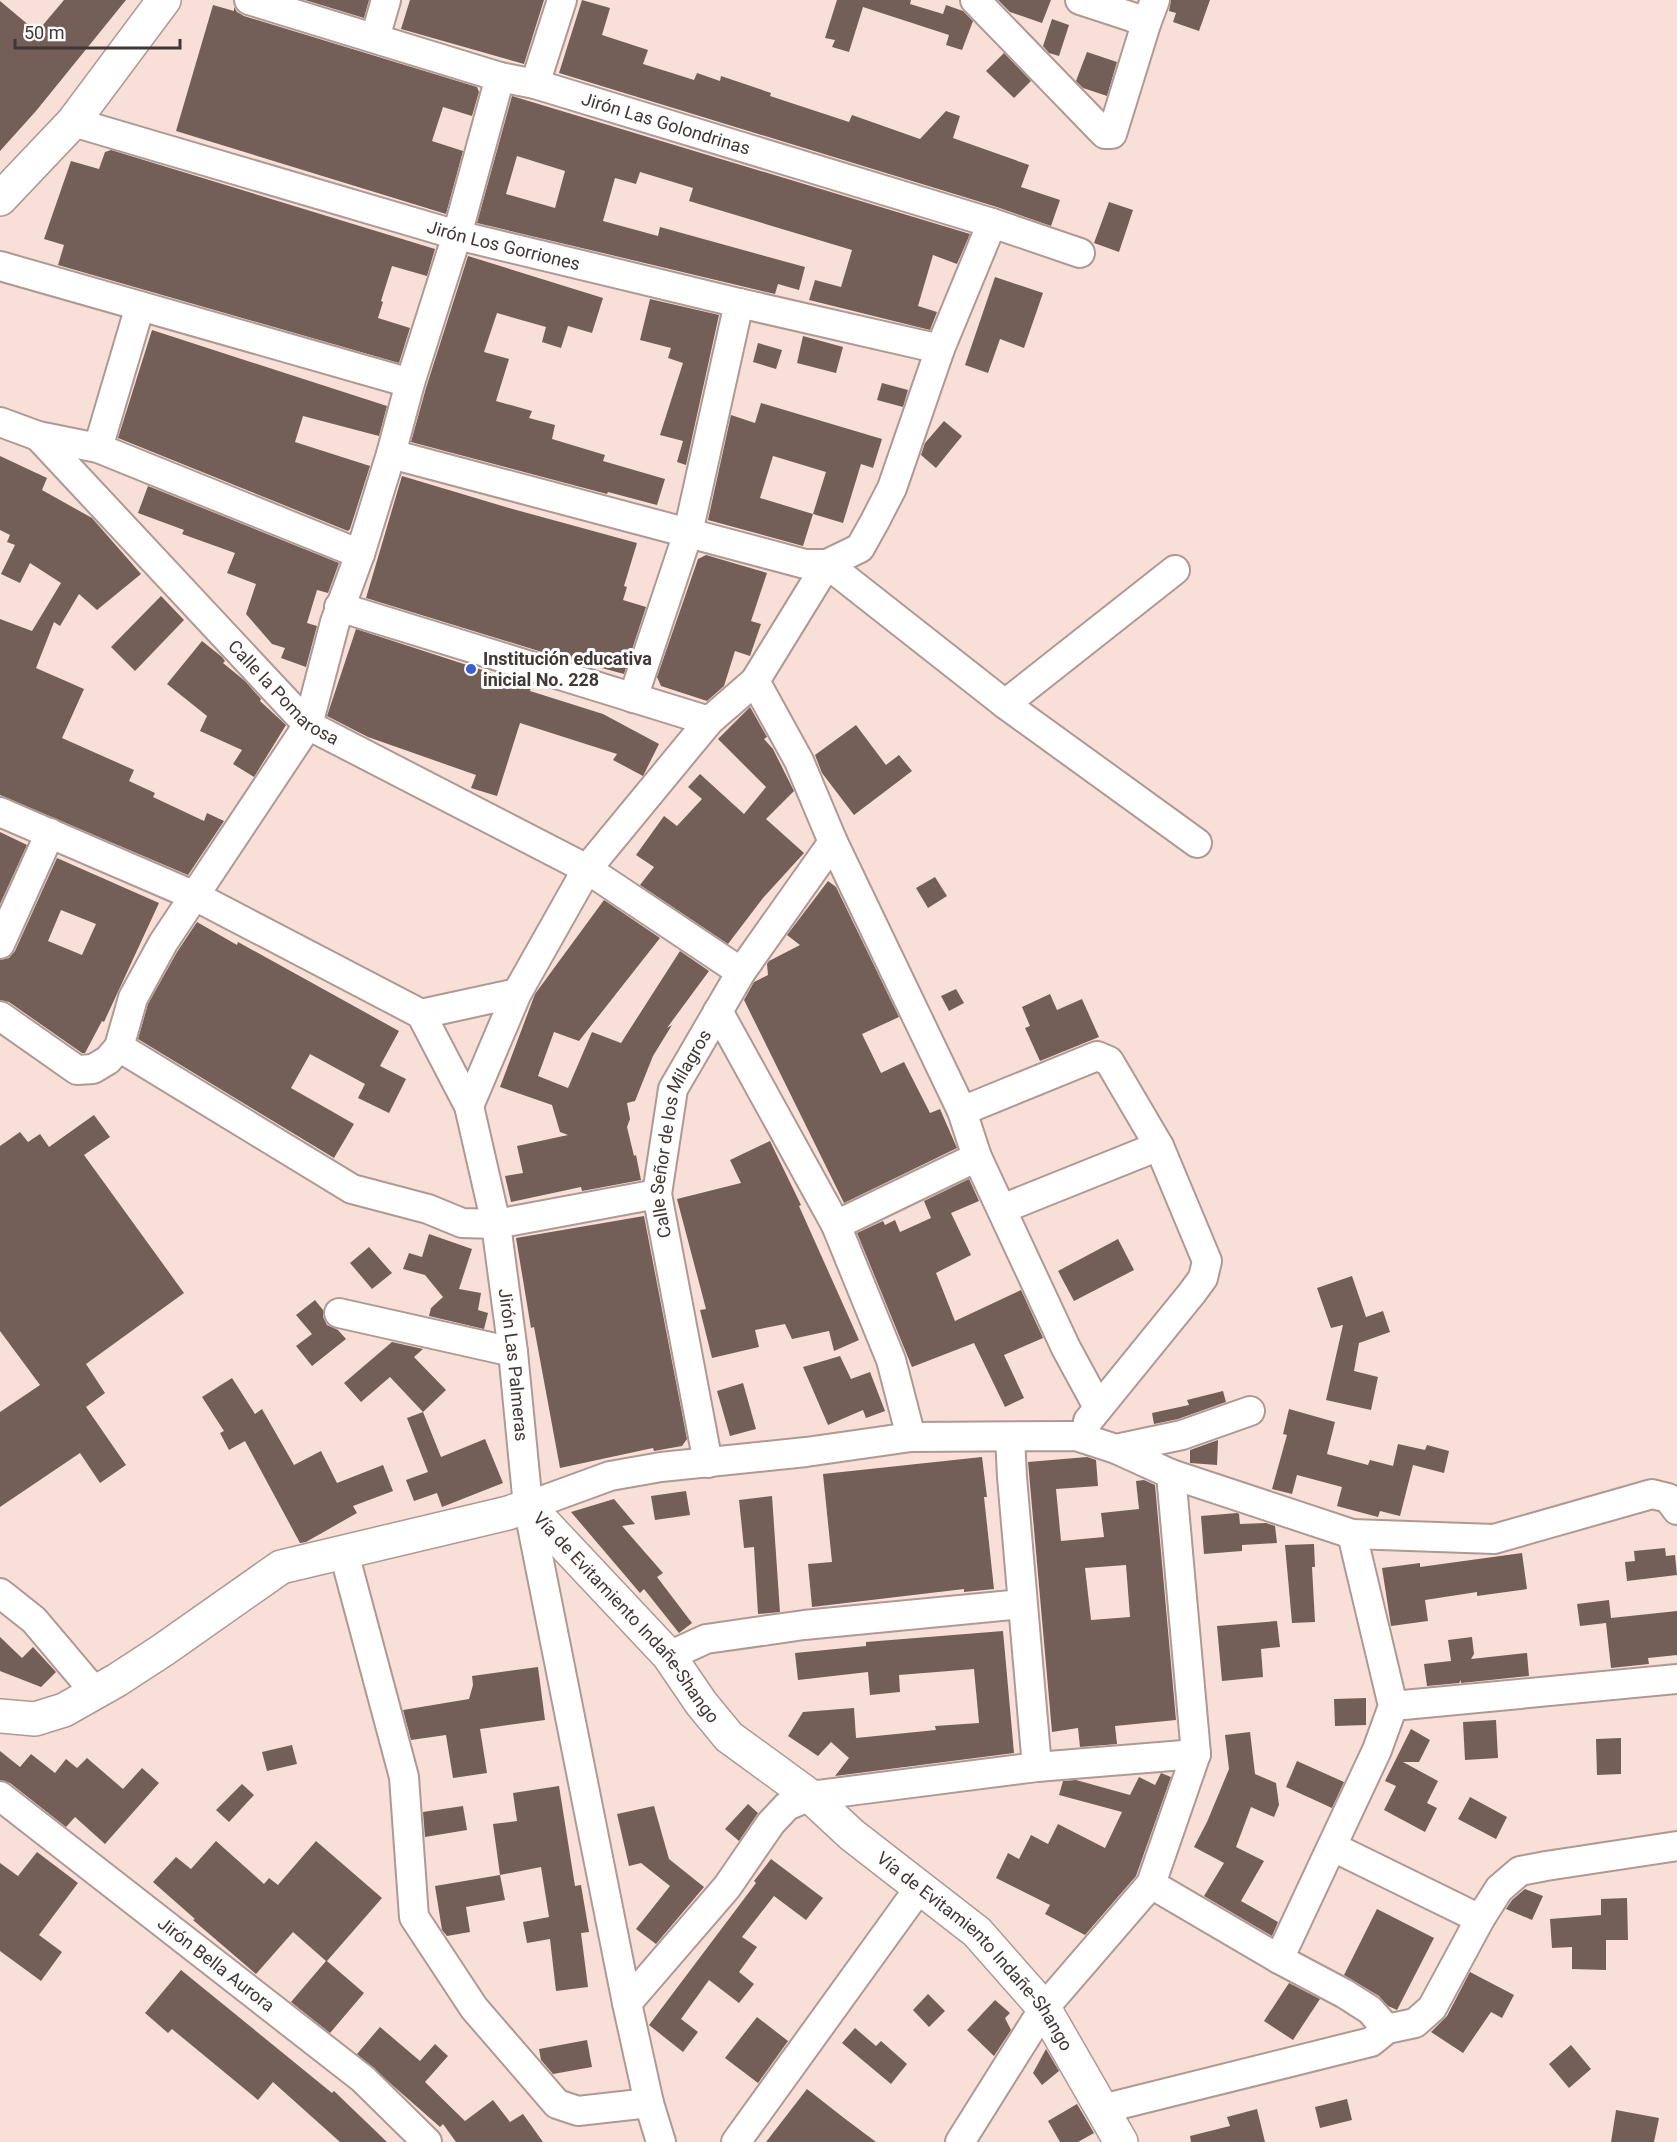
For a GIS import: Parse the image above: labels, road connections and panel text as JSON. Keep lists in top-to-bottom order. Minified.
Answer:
{"streets":{"main road":["Vía de Evitamiento Indañe-Shango"],"street":["Jirón Las Golondrinas","Jirón Los Gorriones","Calle la Pomarosa","Calle Señor de los Milagros","Jirón Las Palmeras","Jirón Bella Aurora"]},"crossings":[["Calle la Pomarosa","Calle Señor de los Milagros"],["Jirón Las Palmeras","Vía de Evitamiento Indañe-Shango"]],"places":["Institución educativa inicial No. 228"],"scale_bar":"50 m"}
